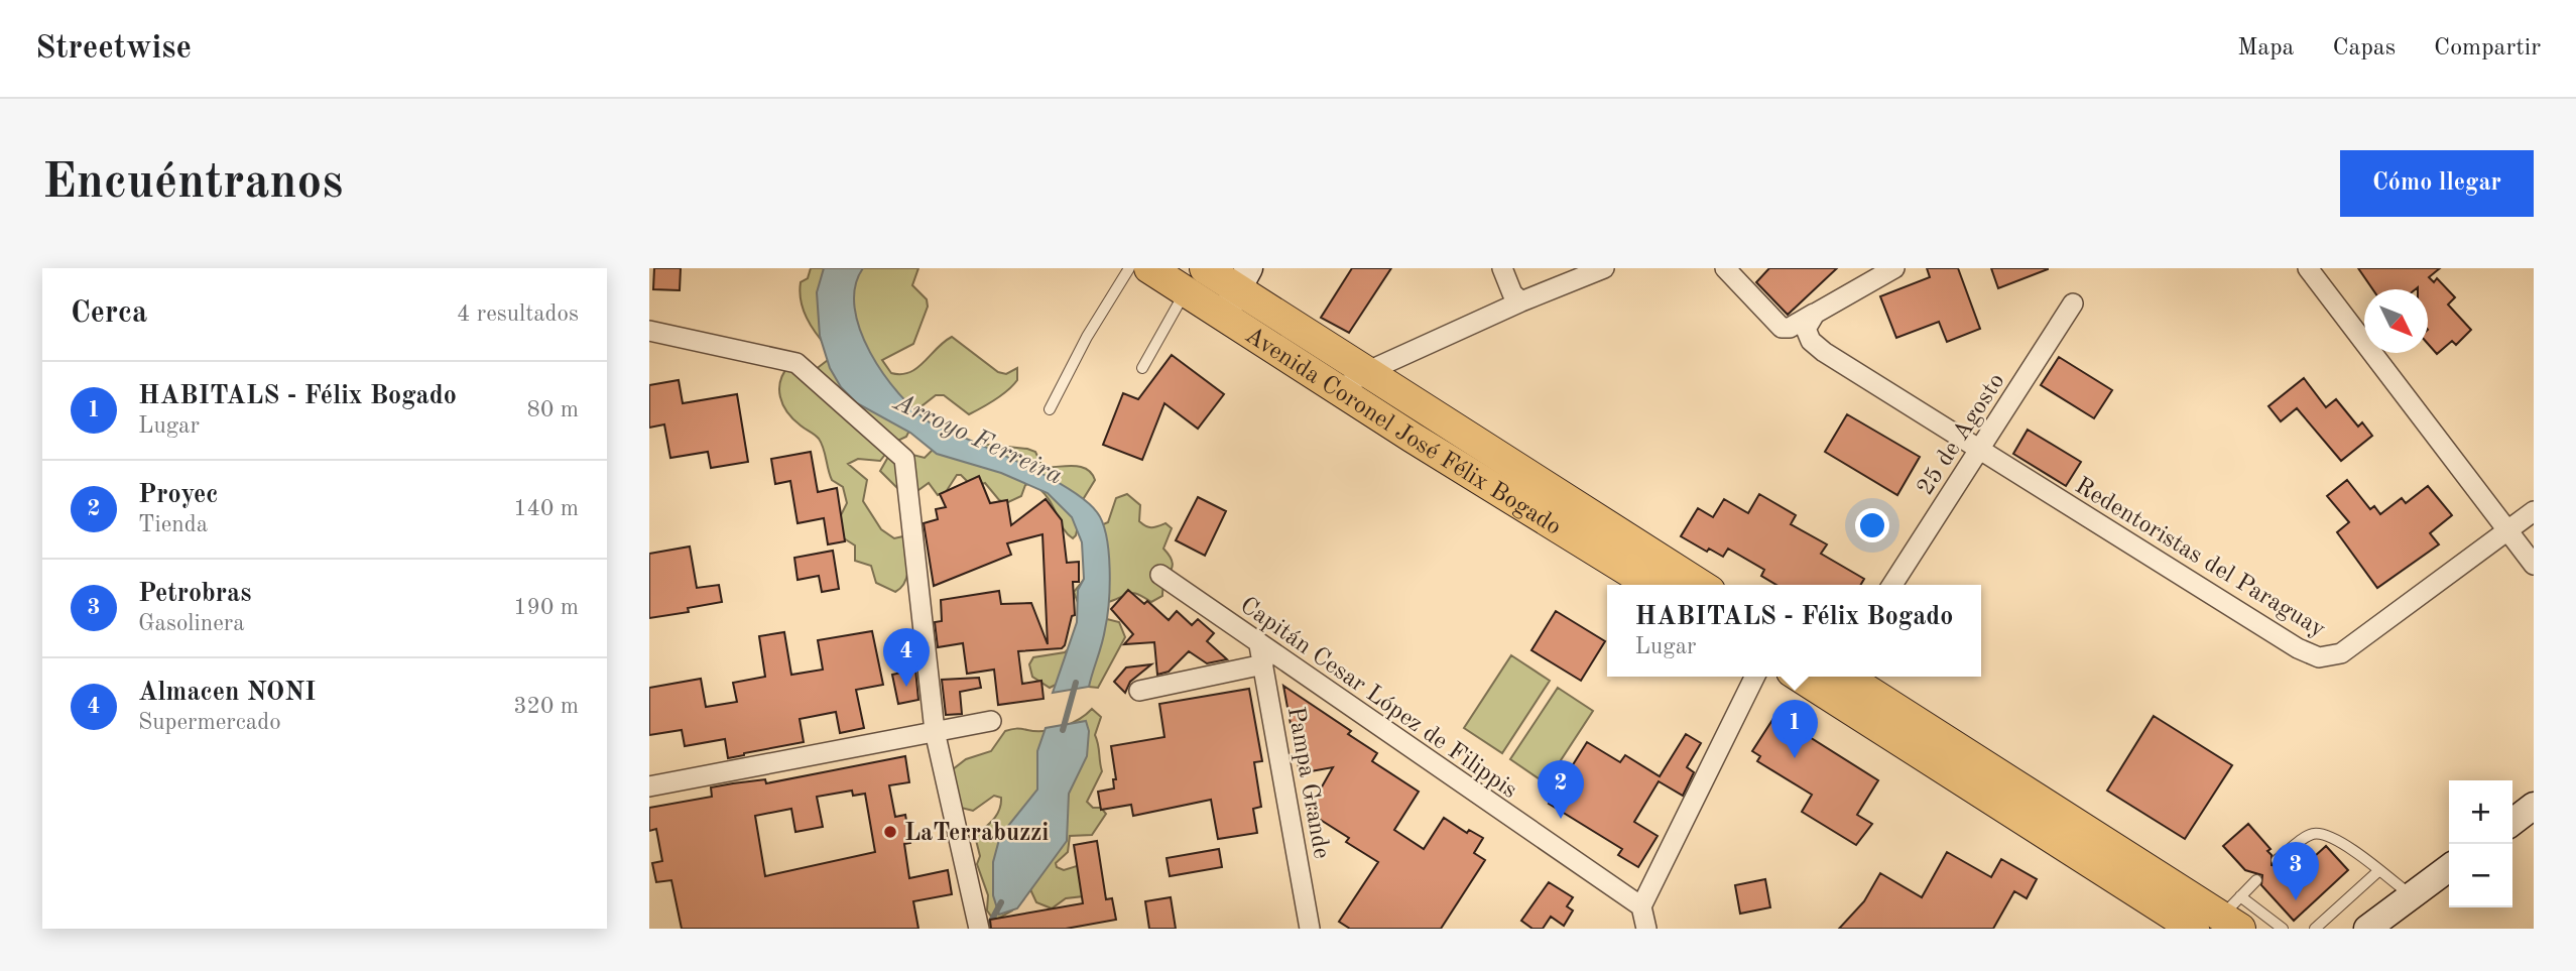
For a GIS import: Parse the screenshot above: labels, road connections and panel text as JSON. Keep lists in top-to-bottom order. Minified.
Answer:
{"streets":{"main road":["Avenida Coronel José Félix Bogado"],"street":["25 de Agosto","Redentoristas del Paraguay","Capitán Cesar López de Filippis","Pampa Grande"]},"crossings":[["25 de Agosto","Redentoristas del Paraguay"],["Capitán Cesar López de Filippis","Pampa Grande"]],"water":["Arroyo Ferreira"],"places":["LaTerrabuzzi"],"north":"bottom right","page":{"header":"Streetwise","nav":["Mapa","Capas","Compartir"],"buttons":"Cómo llegar","title":"Encuéntranos","heading":["Cerca","4 resultados"],"list":[{"mark":"1","name":"HABITALS - Félix Bogado","note":"Lugar","value":"80 m"},{"mark":"2","name":"Proyec","note":"Tienda","value":"140 m"},{"mark":"3","name":"Petrobras","note":"Gasolinera","value":"190 m"},{"mark":"4","name":"Almacen NONI","note":"Supermercado","value":"320 m"}],"popup":["HABITALS - Félix Bogado","Lugar"],"pins":["4","1","2","3"],"map_buttons":["+","−"]}}
